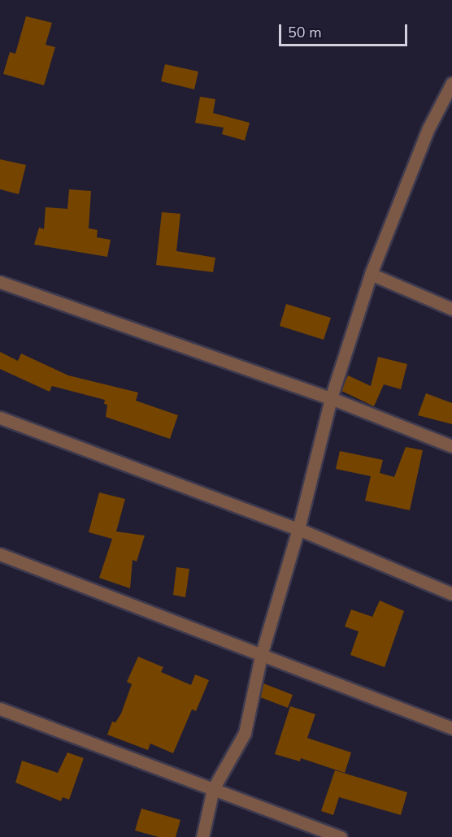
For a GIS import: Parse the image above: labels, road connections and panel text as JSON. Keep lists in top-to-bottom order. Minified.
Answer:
{"scale_bar":"50 m"}
